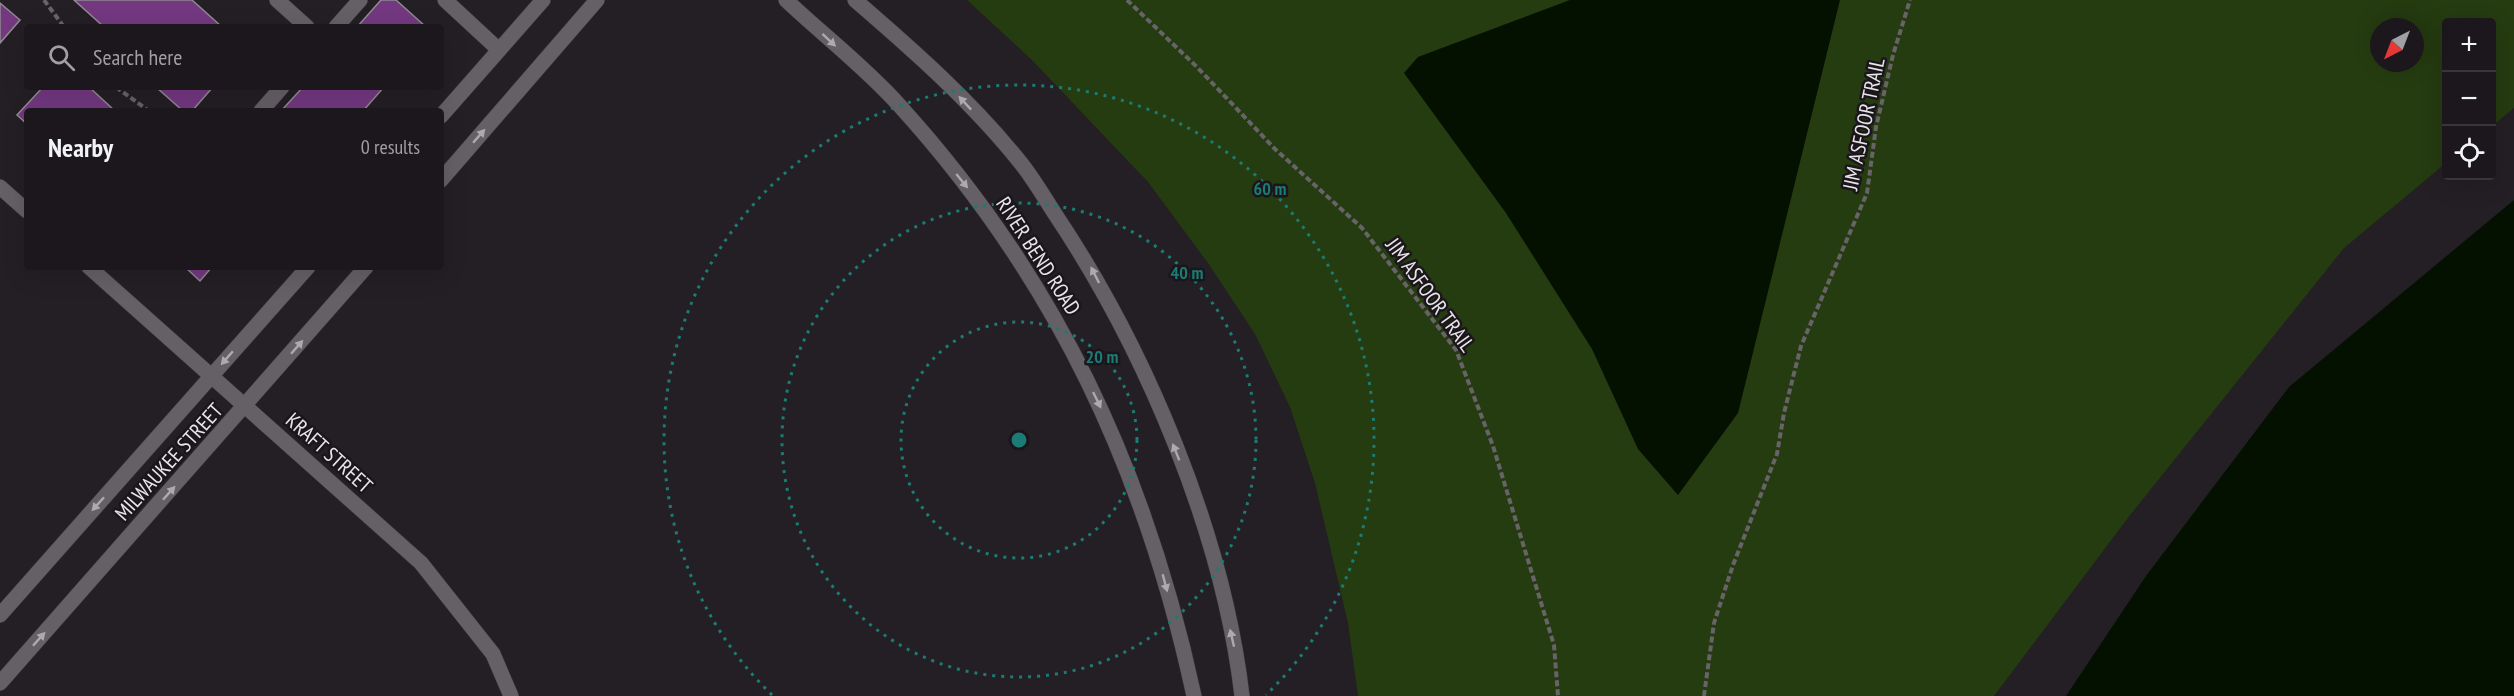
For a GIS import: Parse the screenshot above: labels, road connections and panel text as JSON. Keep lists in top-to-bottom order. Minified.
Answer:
{"streets":{"street":["RIVER BEND ROAD","KRAFT STREET","MILWAUKEE STREET"],"path":["JIM ASFOOR TRAIL"]},"crossings":[["KRAFT STREET","MILWAUKEE STREET"]],"north":"bottom left","page":{"map_buttons":["+","−"],"search":"Search here","heading":["Nearby","0 results"]},"rings":["60 m","40 m","20 m"]}
